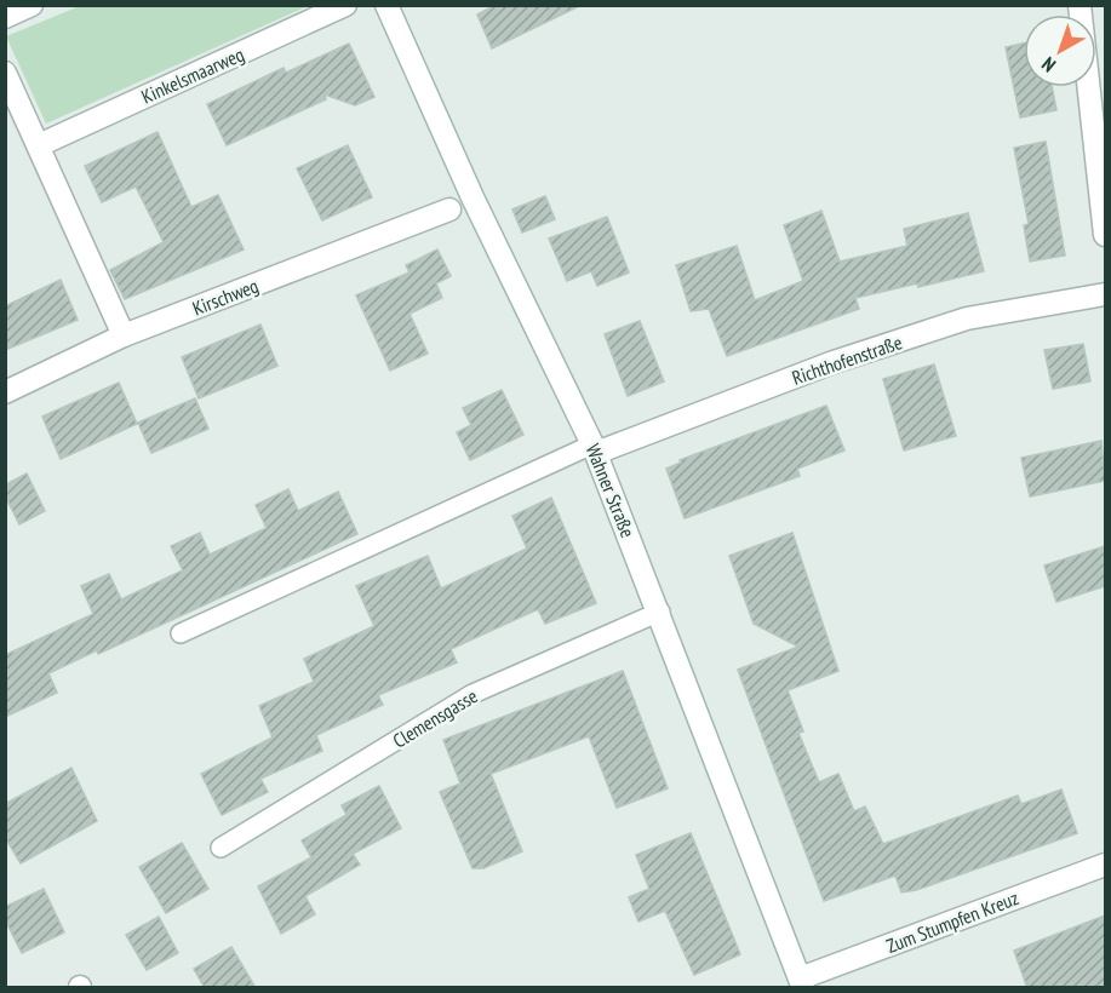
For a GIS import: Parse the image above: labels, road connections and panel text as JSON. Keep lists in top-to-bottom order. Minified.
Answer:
{"streets":{"street":["Kinkelsmaarweg","Kirschweg","Richthofenstraße","Wahner Straße","Zum Stumpfen Kreuz"],"lane":["Clemensgasse"]},"crossings":[["Richthofenstraße","Wahner Straße"],["Wahner Straße","Clemensgasse"],["Wahner Straße","Zum Stumpfen Kreuz"]],"north":"bottom left"}
